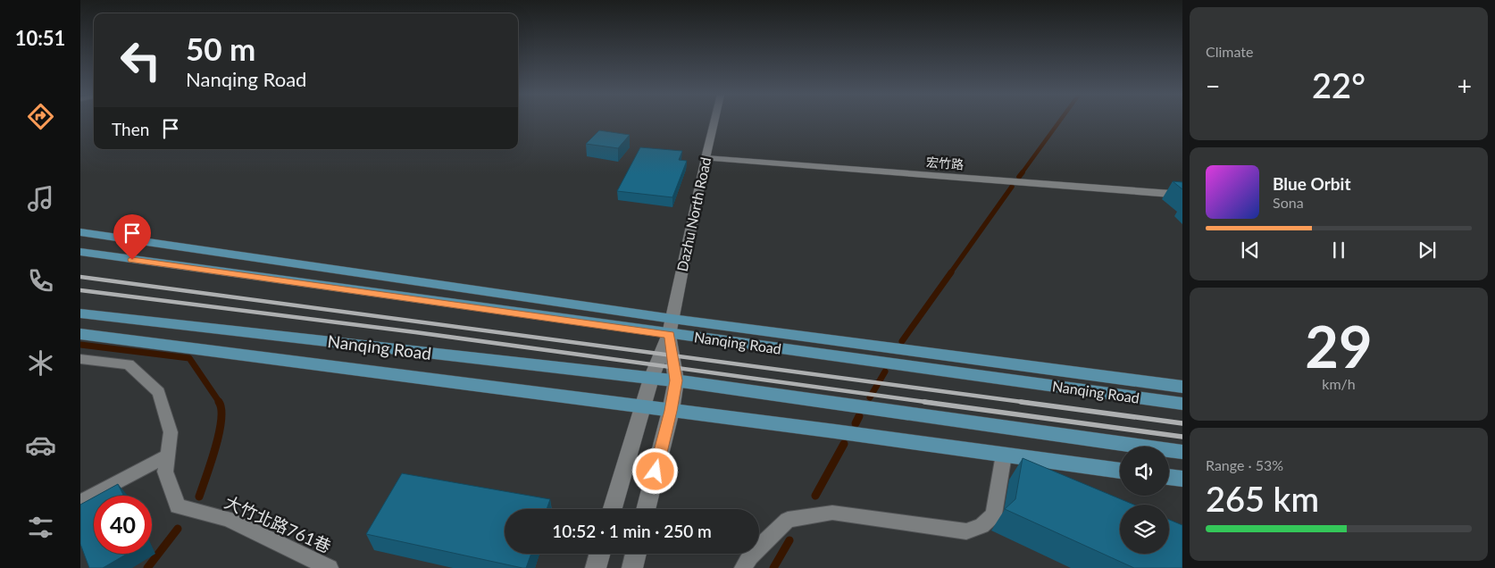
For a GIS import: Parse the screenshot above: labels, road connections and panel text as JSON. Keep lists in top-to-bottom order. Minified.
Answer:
{"streets":{"main road":["Nanqing Road"],"street":["宏竹路","Dazhu North Road"],"lane":["大竹北路761巷"]},"crossings":[["宏竹路","Dazhu North Road"],["Dazhu North Road","Nanqing Road"]],"page":{"tabs":"10:51","tile":["Climate",["29","km/h"],["Range · 53%","265 km"]],"turn":["50 m","Nanqing Road"],"heat":["−","22°","+"],"then":"Then","song":["Blue Orbit","Sona"],"limit":"40","trip":"10:52 · 1 min · 250 m"}}
